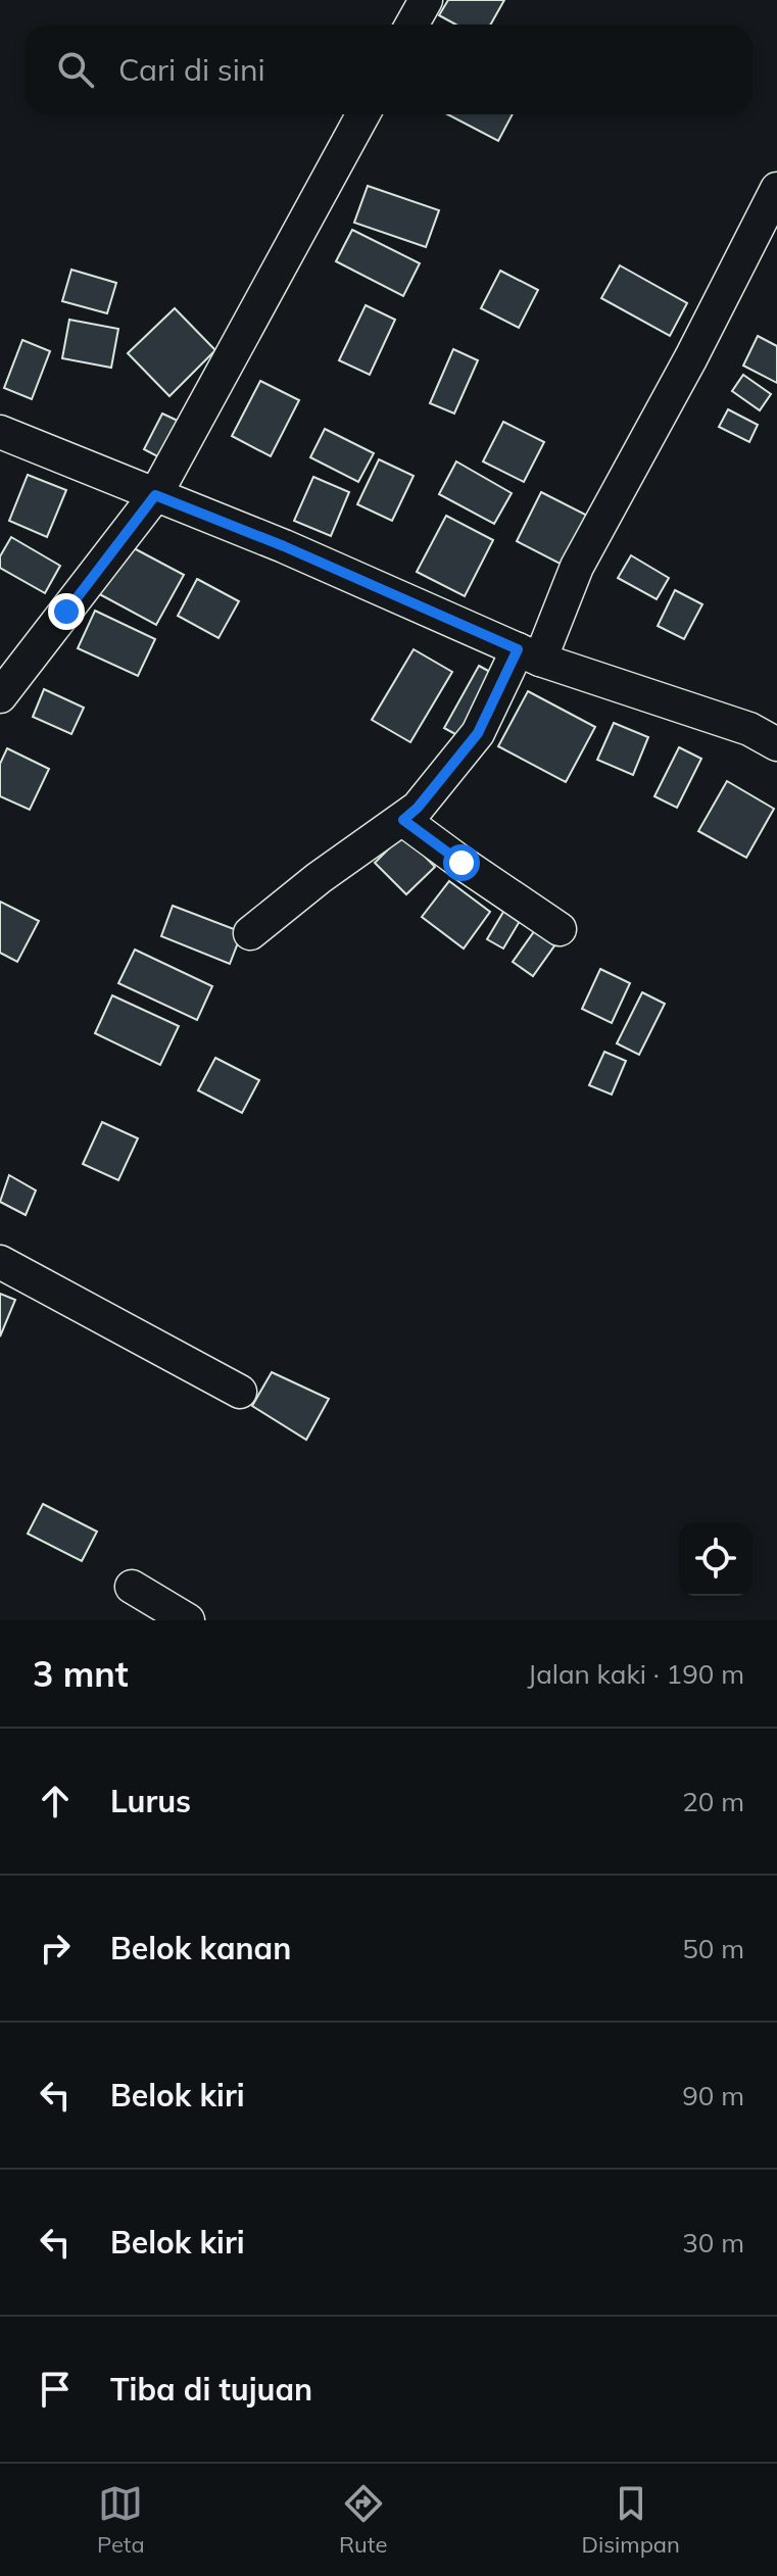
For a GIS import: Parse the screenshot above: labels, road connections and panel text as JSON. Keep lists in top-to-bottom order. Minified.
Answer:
{"page":{"search":"Cari di sini","heading":["3 mnt","Jalan kaki · 190 m"],"list":[["Lurus","20 m"],["Belok kanan","50 m"],["Belok kiri","90 m"],["Belok kiri","30 m"],"Tiba di tujuan"],"nav":["Peta","Rute","Disimpan"]}}
